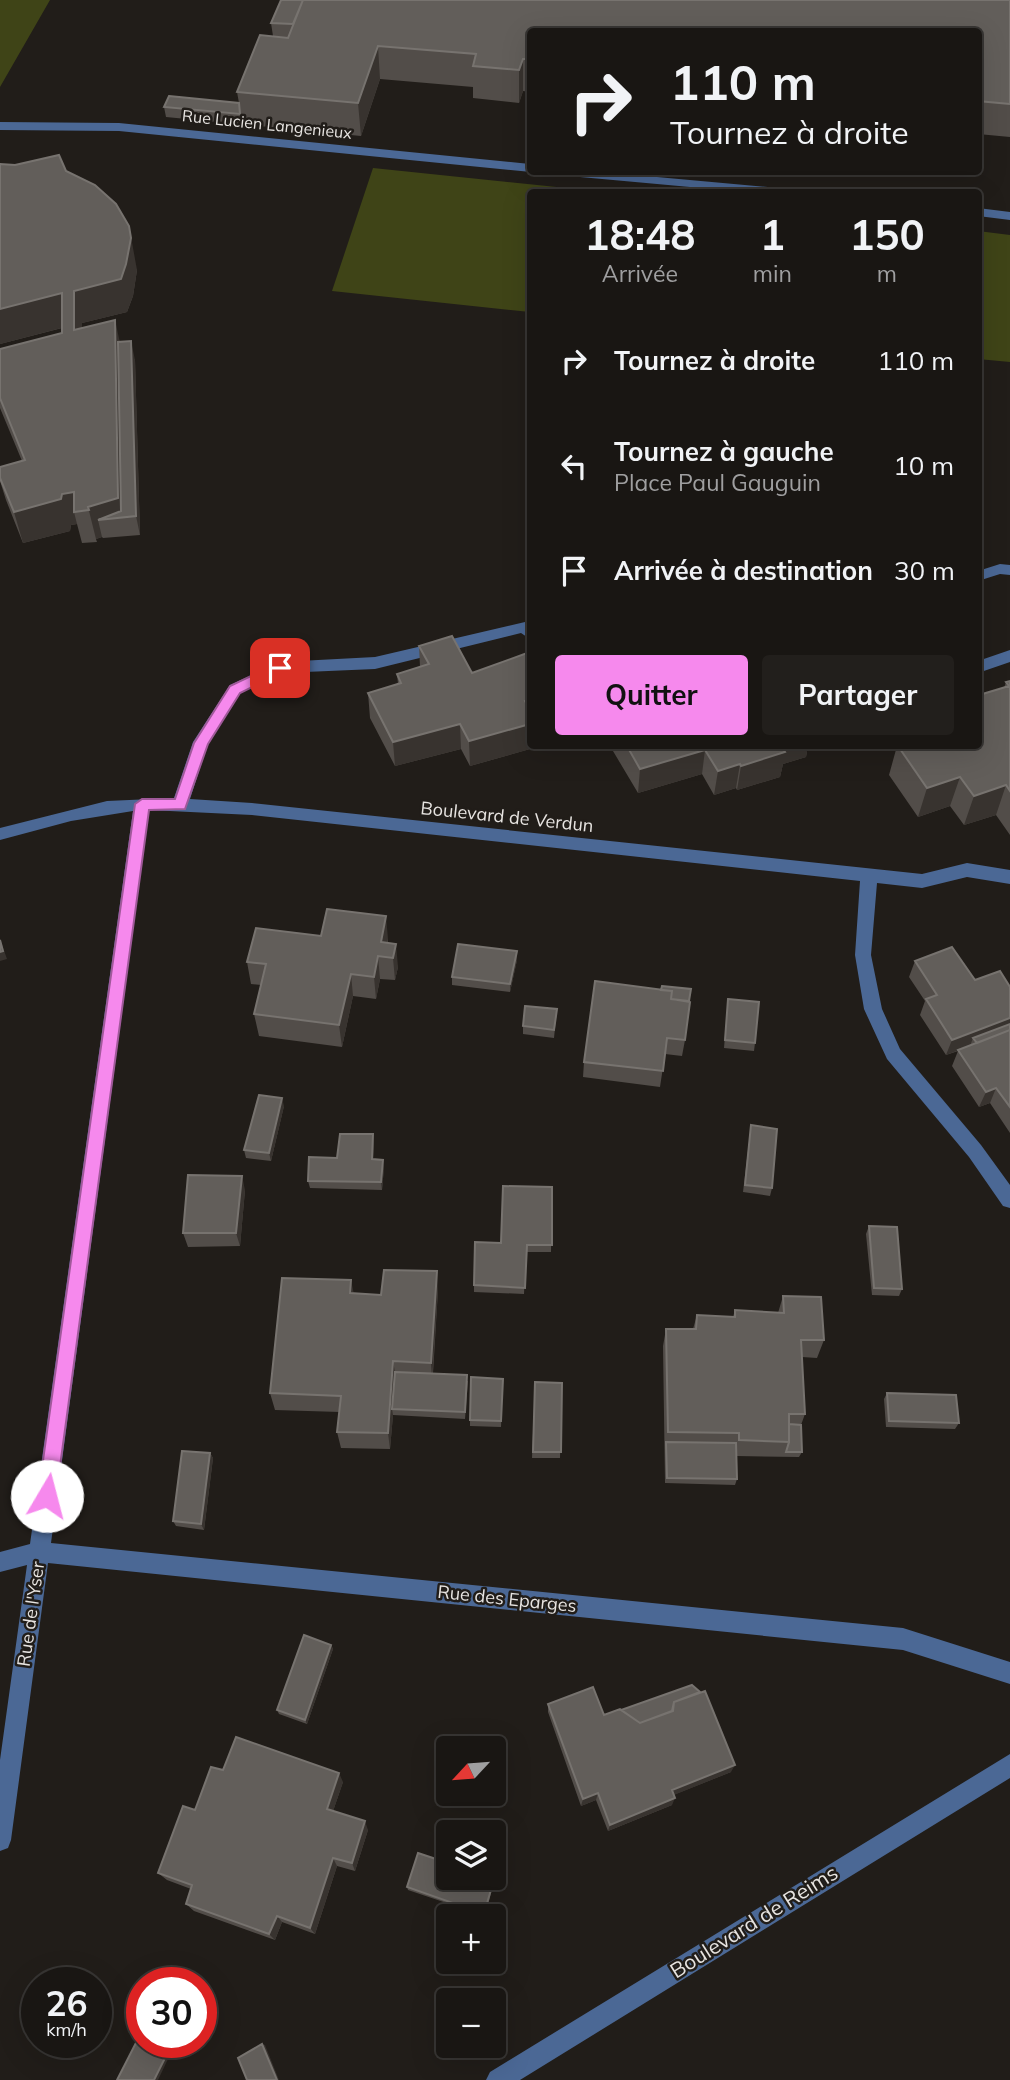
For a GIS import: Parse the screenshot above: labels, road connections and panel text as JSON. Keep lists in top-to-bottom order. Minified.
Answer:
{"streets":{"street":["Rue Lucien Langenieux","Boulevard de Verdun","Rue des Eparges","Rue de l'Yser","Boulevard de Reims"]},"crossings":[["Boulevard de Verdun","Rue de l'Yser"],["Rue des Eparges","Rue de l'Yser"]],"north":"bottom left","page":{"turn":["110 m","Tournez à droite"],"eta":["18:48","Arrivée","1","min","150","m"],"list":[{"name":"Tournez à droite","value":"110 m"},{"name":"Tournez à gauche","note":"Place Paul Gauguin","value":"10 m"},{"name":"Arrivée à destination","value":"30 m"}],"buttons":["Quitter","Partager"],"map_buttons":["+","−"],"speed":"26 km/h","limit":"30"}}
